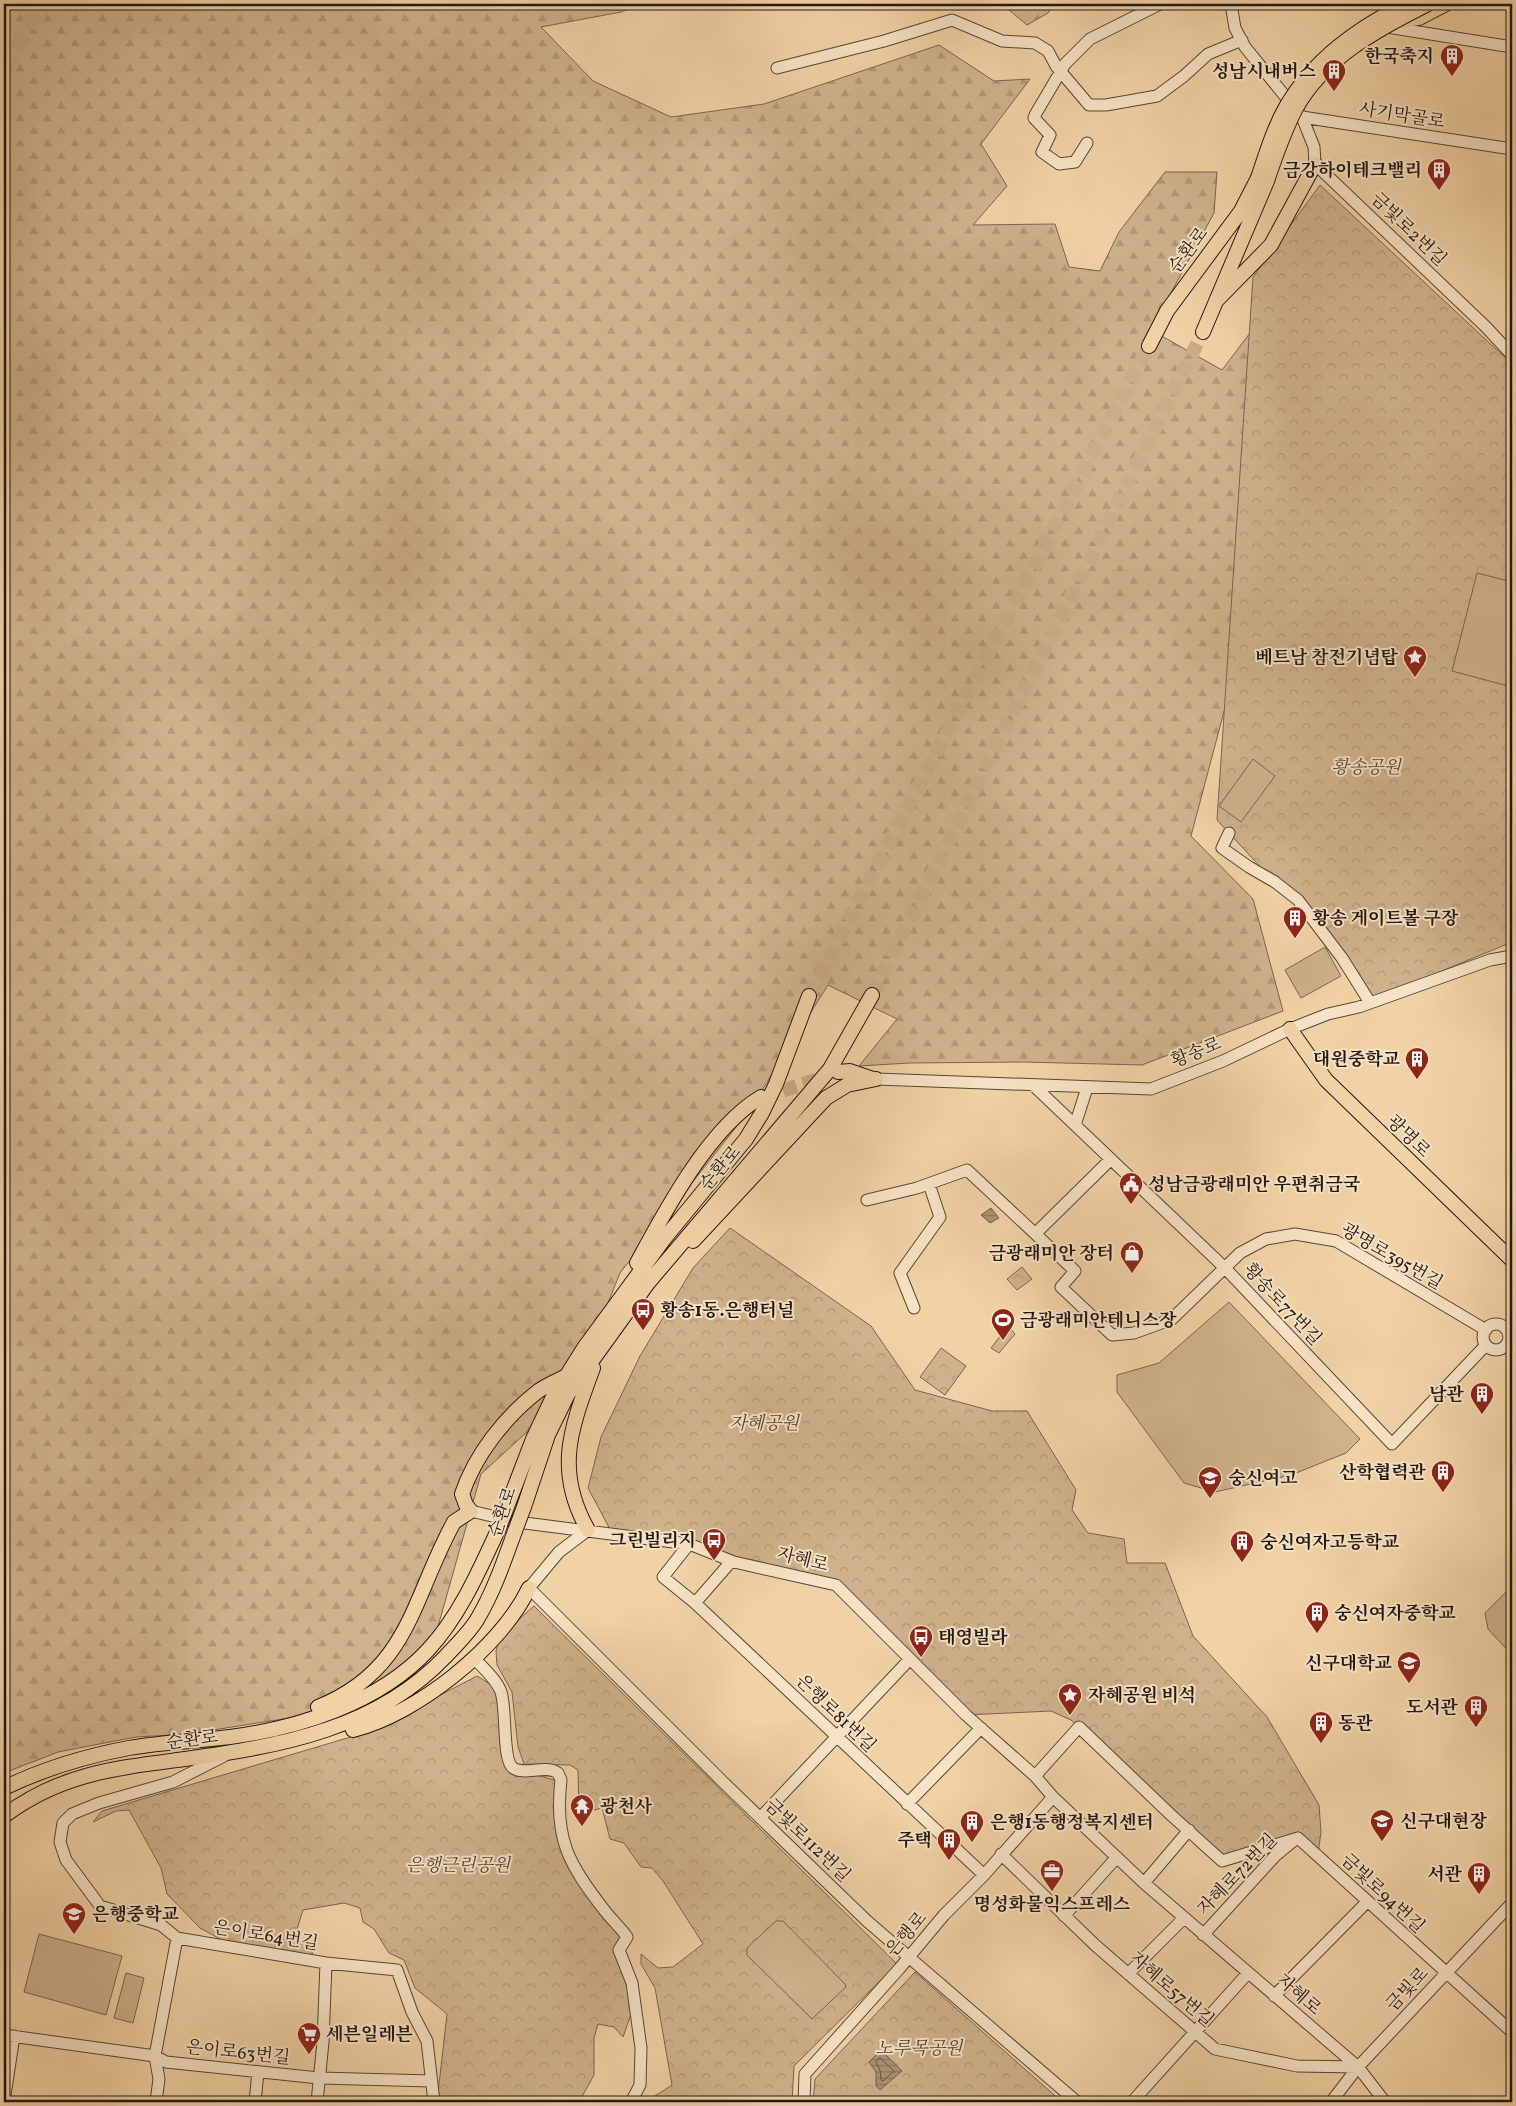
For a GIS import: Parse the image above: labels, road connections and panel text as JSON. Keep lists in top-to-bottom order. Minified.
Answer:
{"streets":{"main road":["순환로","광명로"],"street":["사기막골로","금빛로2번길","황송로","광명로395번길","황송로77번길","자혜로","은행로81번길","금빛로112번길","자혜로72번길","금빛로94번길","은행로","은이로64번길","자혜로57번길","금빛로","은이로63번길"]},"crossings":[["황송로","광명로"],["황송로","황송로77번길"],["광명로395번길","황송로77번길"],["자혜로","은행로81번길"],["자혜로","자혜로72번길"],["자혜로","은행로"],["자혜로","자혜로57번길"],["자혜로","금빛로"],["은행로81번길","은행로"],["금빛로112번길","은행로"],["자혜로72번길","금빛로94번길"],["금빛로94번길","금빛로"],["은행로","자혜로57번길"],["은이로64번길","은이로63번길"],["자혜로57번길","금빛로"]],"parks":["황송공원","자혜공원","은행근린공원","노루목공원"],"places":{"building":["한국축지","성남시내버스","금강하이테크밸리","황송 게이트볼 구장","대원중학교","남관","산학협력관","숭신여자고등학교","숭신여자중학교","도서관","동관","은행1동행정복지센터","주택","서관"],"place":["베트남 참전기념탑","자혜공원 비석"],"public building":["성남금광래미안 우편취금국"],"shop":["금광래미안 장터"],"bus stop":["황송1동.은행터널","그린빌리지","태영빌라"],"sports":["금광래미안테니스장"],"school or university":["숭신여고","신구대학교","신구대현장","은행중학교"],"temple":["광천사"],"office":["명성화물익스프레스"],"supermarket":["세븐일레븐"]}}
